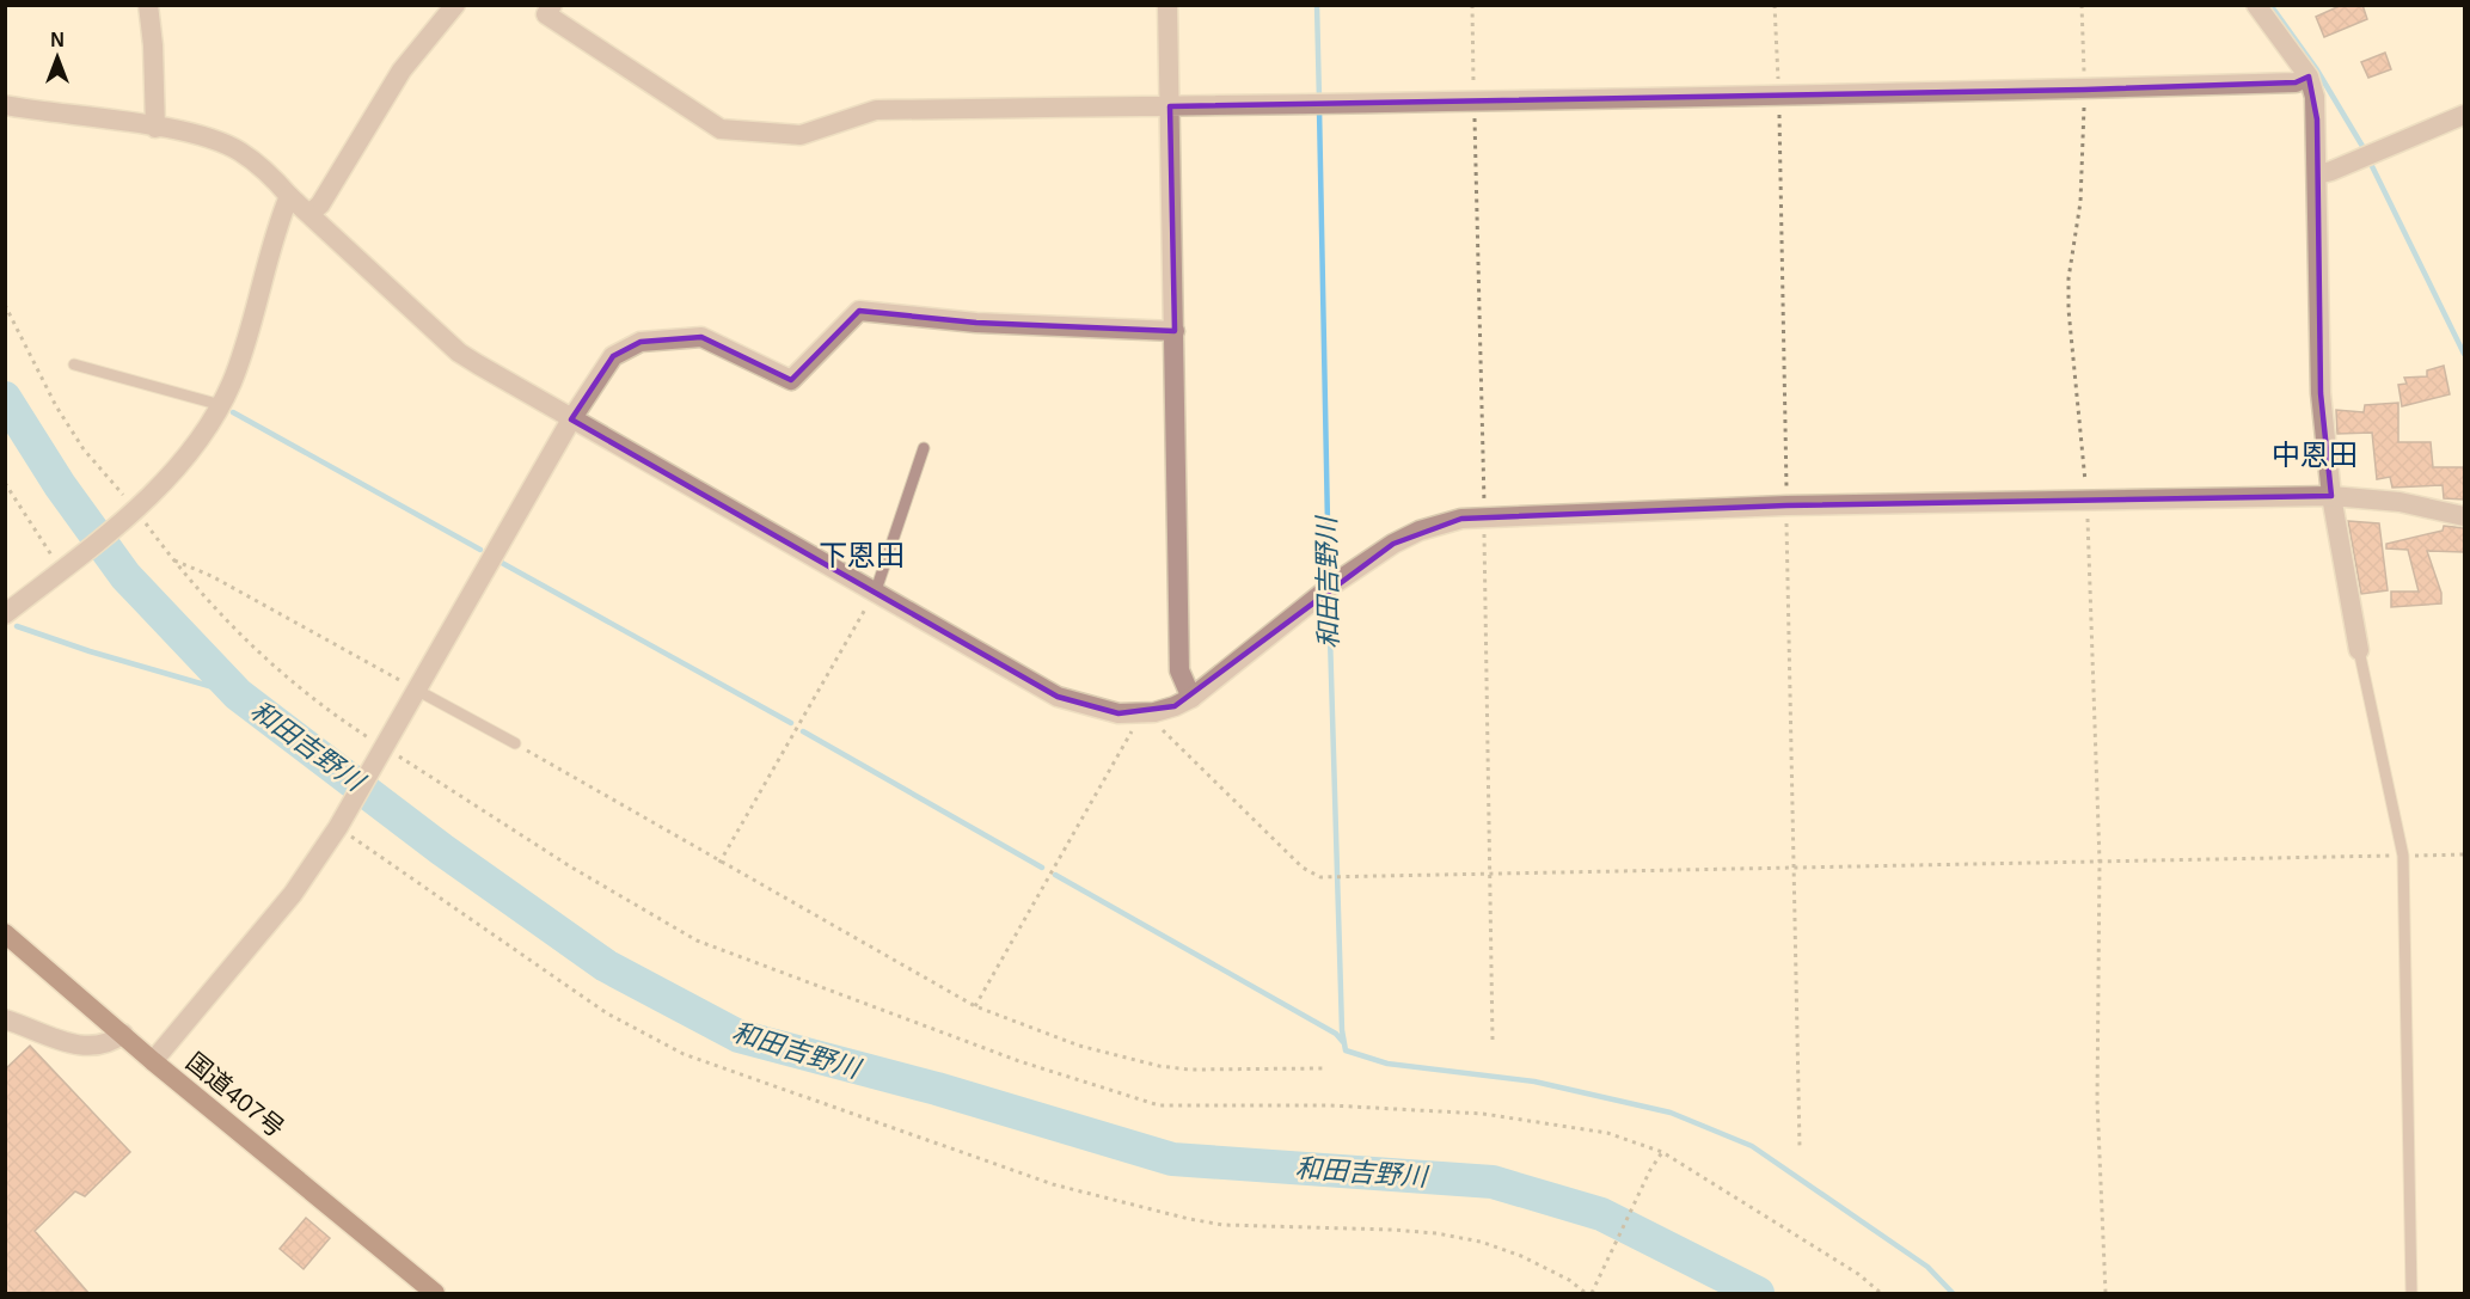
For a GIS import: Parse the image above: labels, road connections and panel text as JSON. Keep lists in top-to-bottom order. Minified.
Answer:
{"streets":{"highway":["国道407号"]},"districts":["中恩田","下恩田"],"water":["和田吉野川"],"north":"top"}
